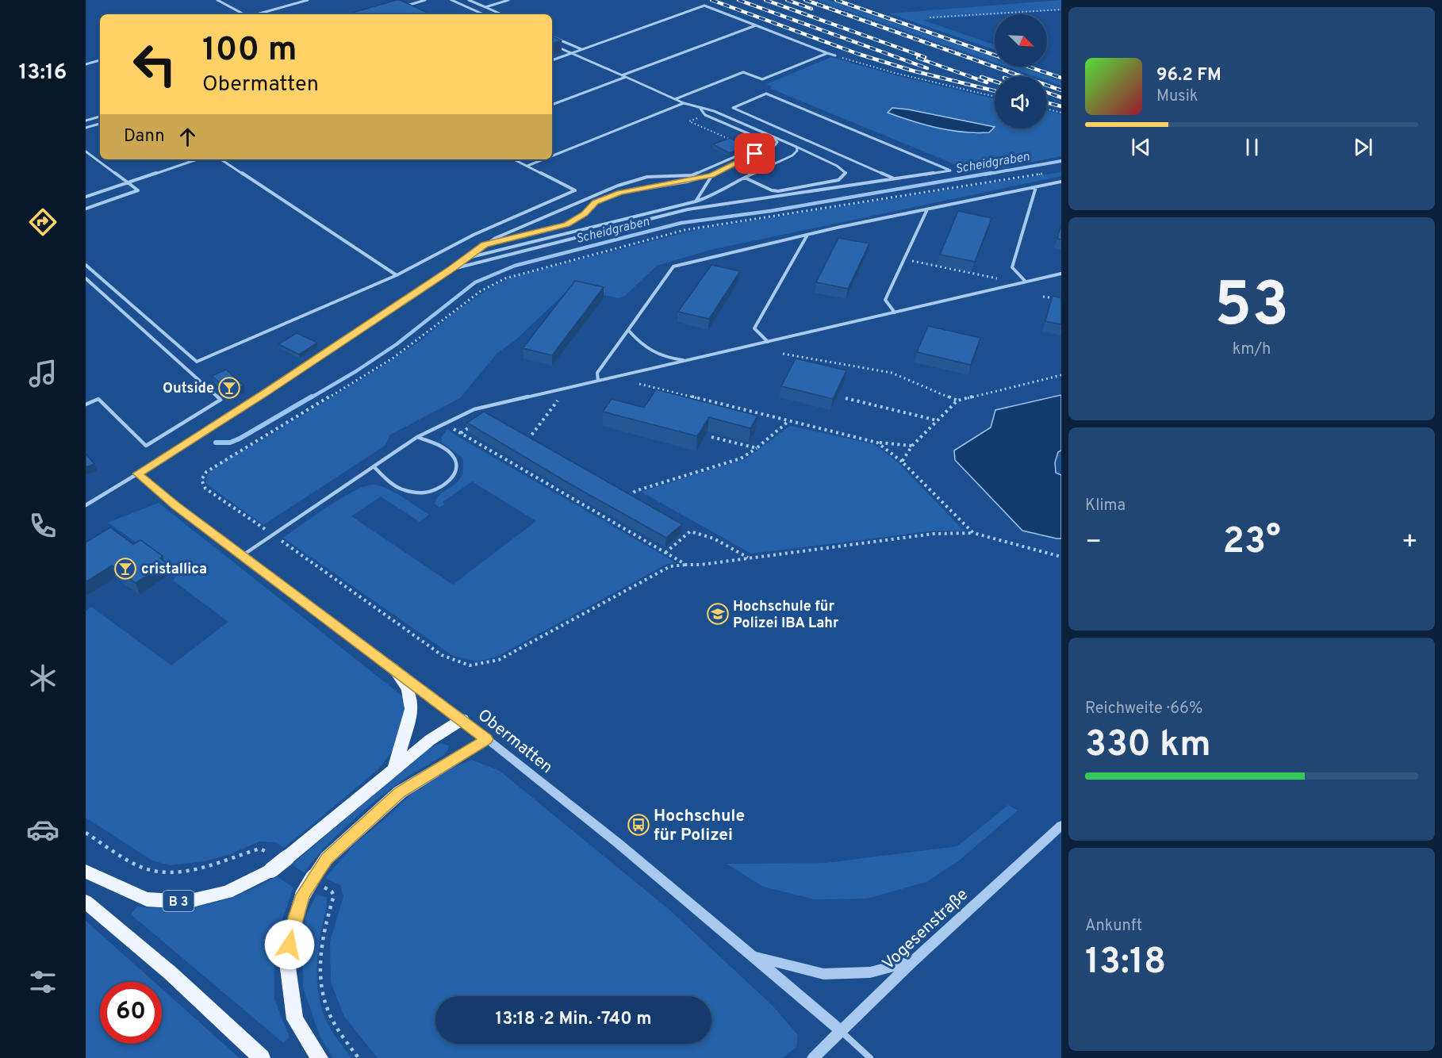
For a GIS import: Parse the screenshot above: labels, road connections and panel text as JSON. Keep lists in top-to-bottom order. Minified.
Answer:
{"streets":{"main road":["B 3"],"street":["Obermatten","Vogesenstraße"]},"crossings":[["Obermatten","B 3"],["Obermatten","Vogesenstraße"]],"water":["Scheidgraben"],"places":{"bar":["Outside","cristallica"],"school or university":["Hochschule für Polizei IBA Lahr"],"bus stop":["Hochschule für Polizei"]},"north":"bottom right","page":{"tabs":"13:16","turn":["100 m","Obermatten"],"song":["96.2 FM","Musik"],"then":"Dann","tile":[["53","km/h"],"Klima",["Reichweite · 66%","330 km"],["Ankunft","13:18"]],"heat":["−","23°","+"],"limit":"60","trip":"13:18 · 2 Min. · 740 m"}}
